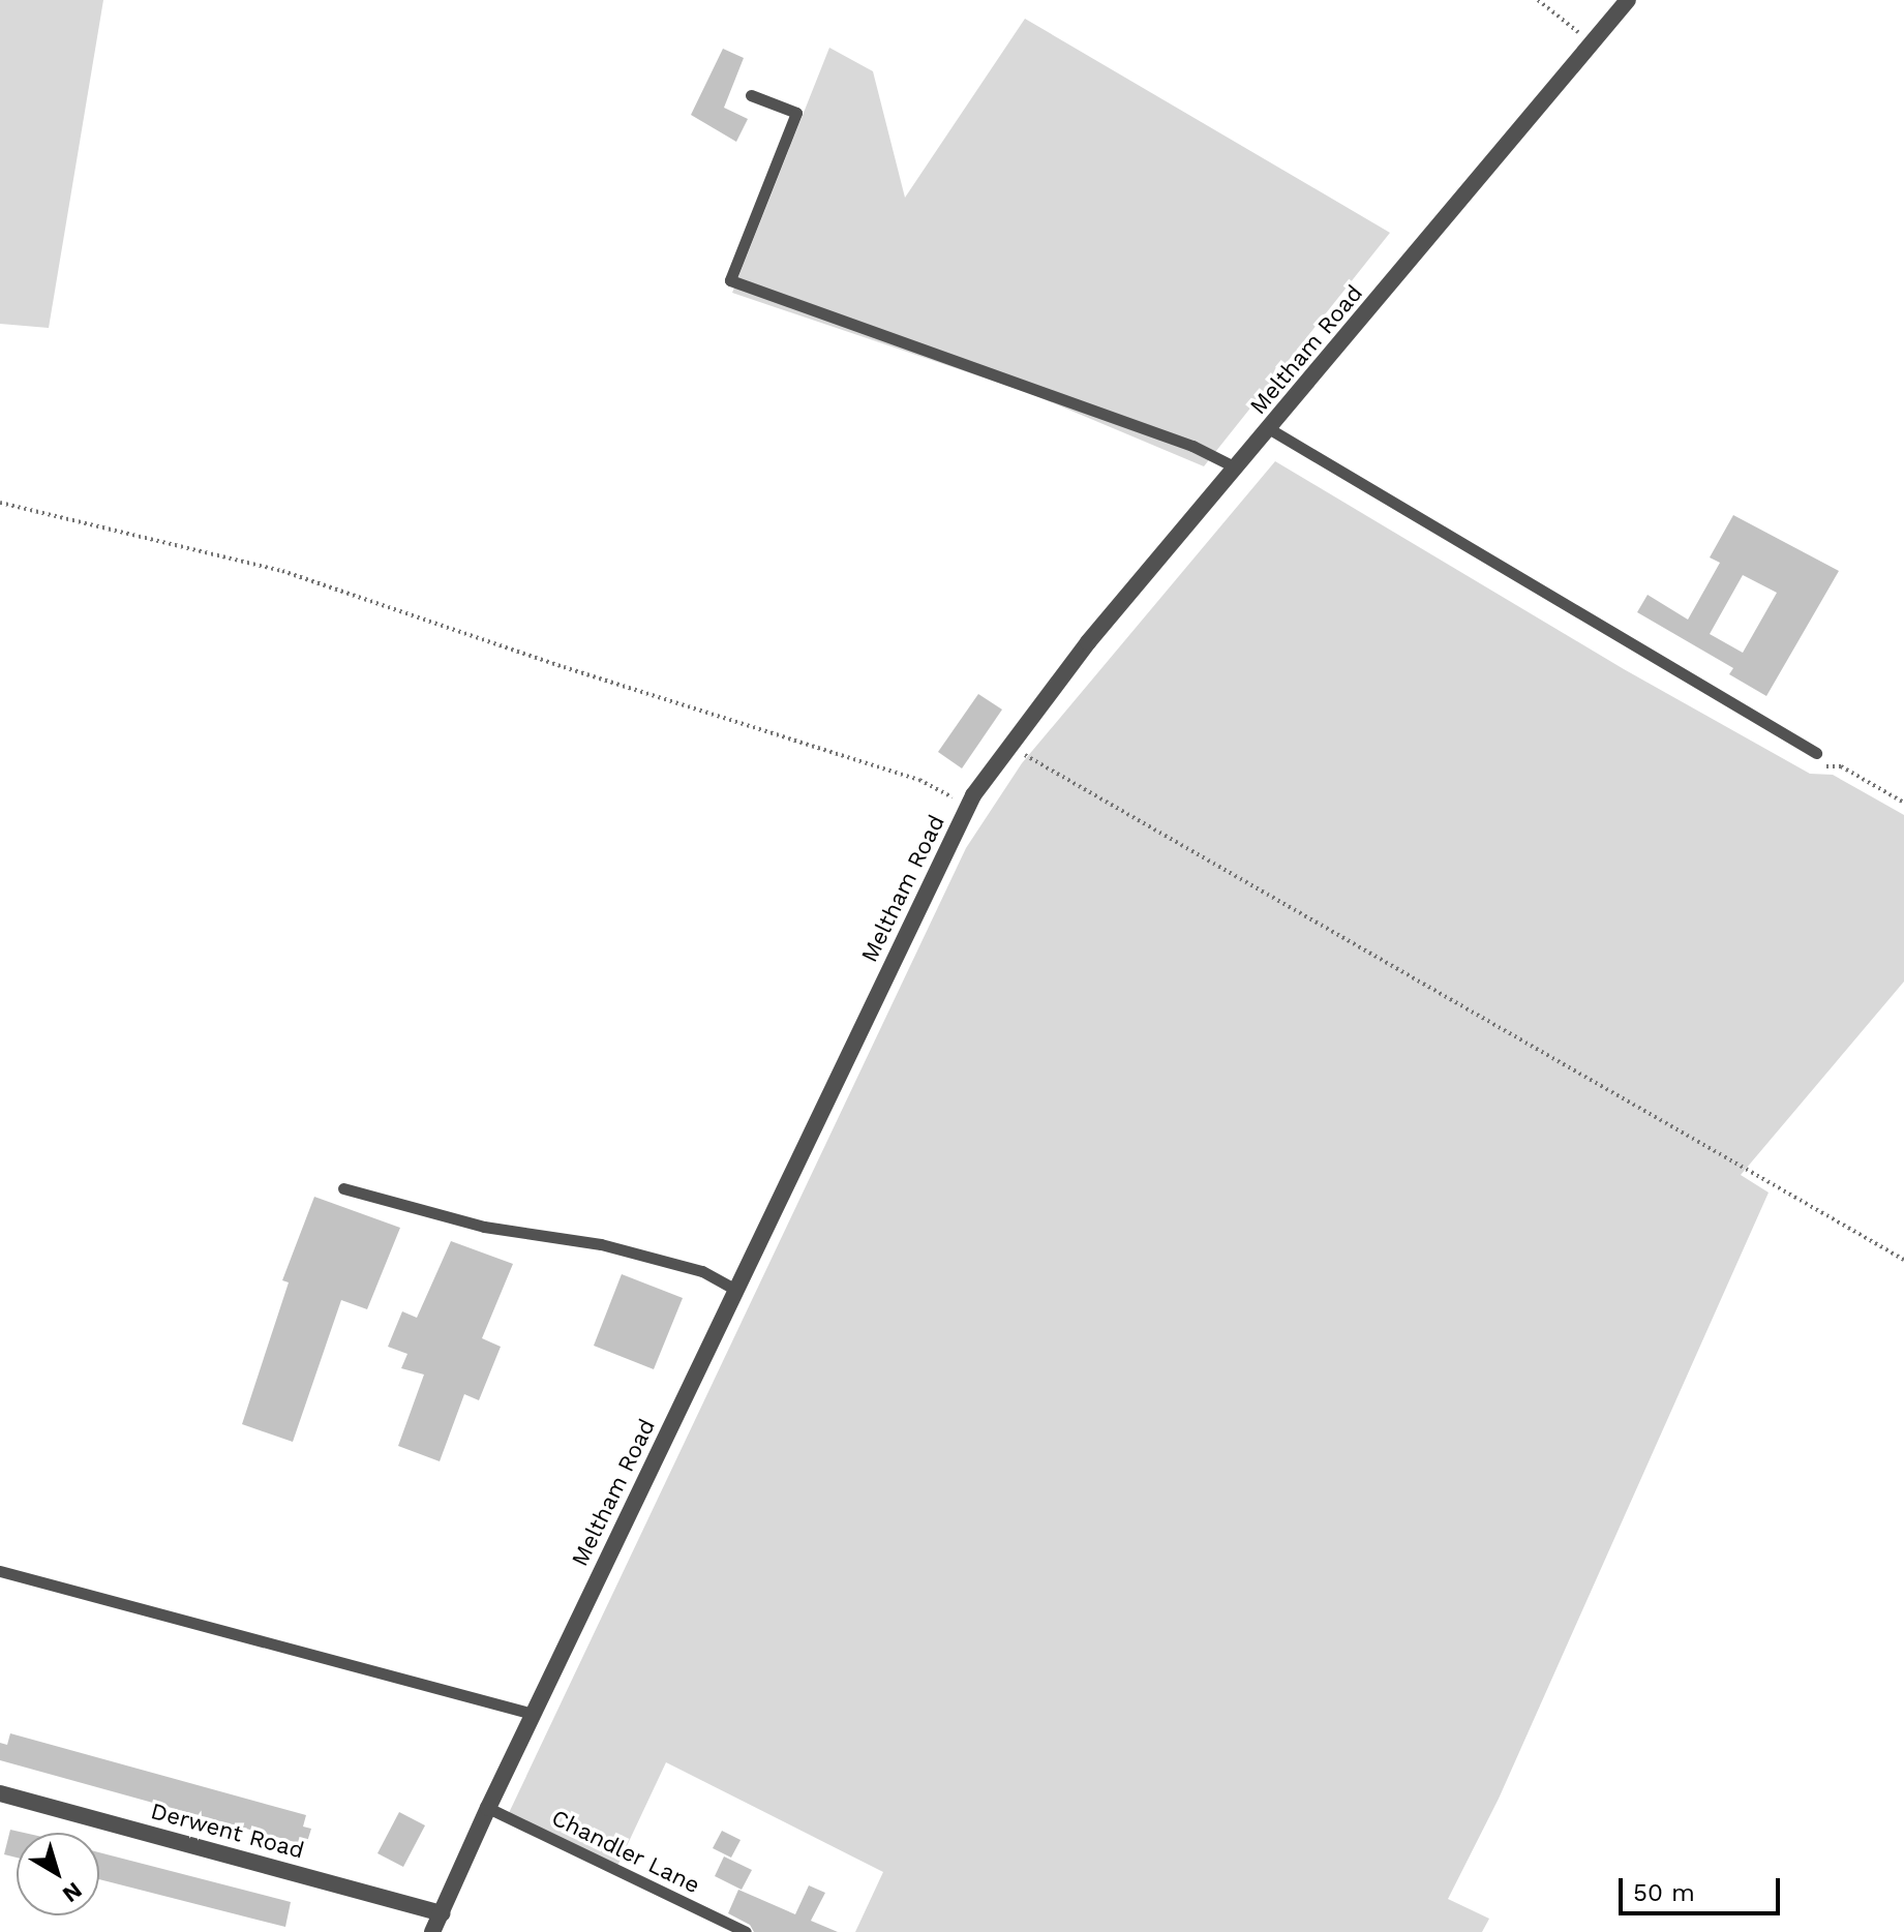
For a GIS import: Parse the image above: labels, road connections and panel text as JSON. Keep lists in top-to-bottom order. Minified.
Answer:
{"streets":{"street":["Meltham Road","Derwent Road"],"lane":["Chandler Lane"]},"crossings":[["Meltham Road","Derwent Road"],["Meltham Road","Chandler Lane"]],"scale_bar":"50 m","north":"bottom right"}
